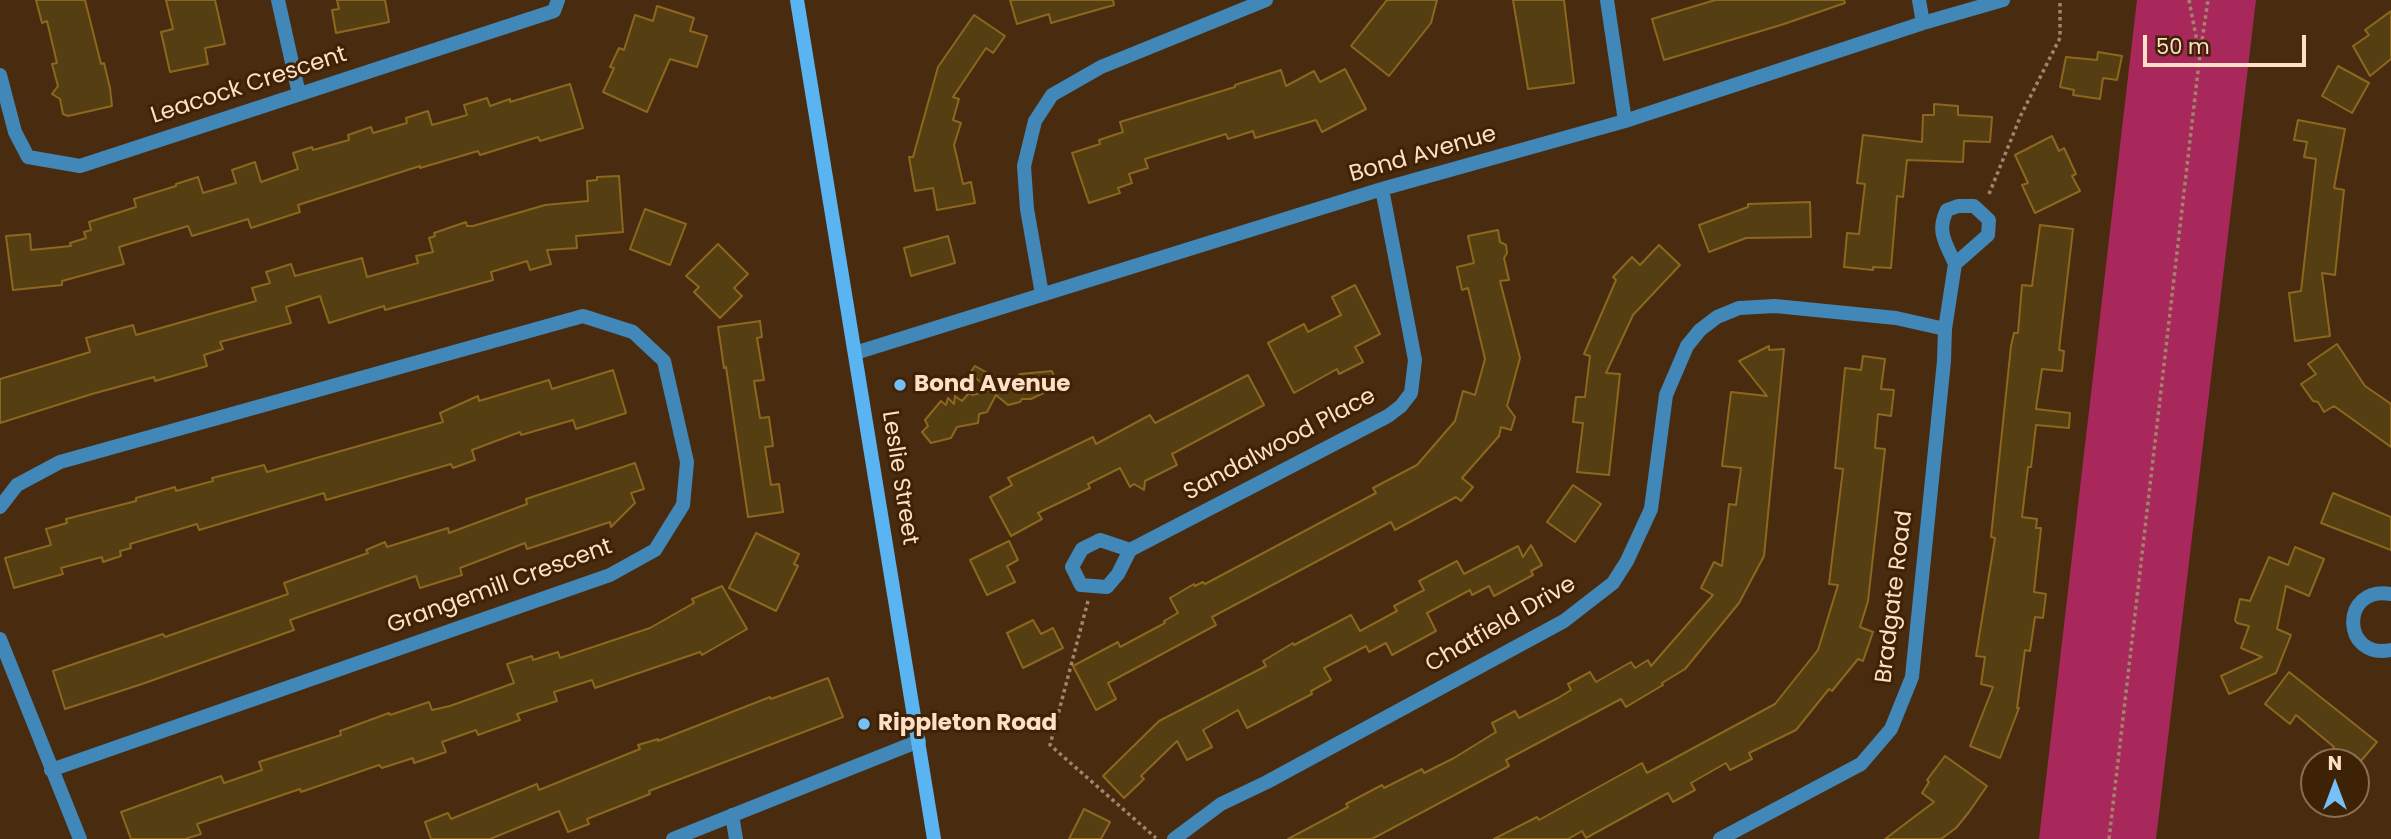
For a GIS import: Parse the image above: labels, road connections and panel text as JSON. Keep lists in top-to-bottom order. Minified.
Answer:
{"streets":{"main road":["Leslie Street"],"street":["Leacock Crescent","Bond Avenue","Sandalwood Place","Grangemill Crescent","Bradgate Road","Chatfield Drive"]},"crossings":[["Bond Avenue","Sandalwood Place"],["Bond Avenue","Leslie Street"],["Bradgate Road","Chatfield Drive"]],"places":["Bond Avenue","Rippleton Road"],"scale_bar":"50 m","north":"top"}
